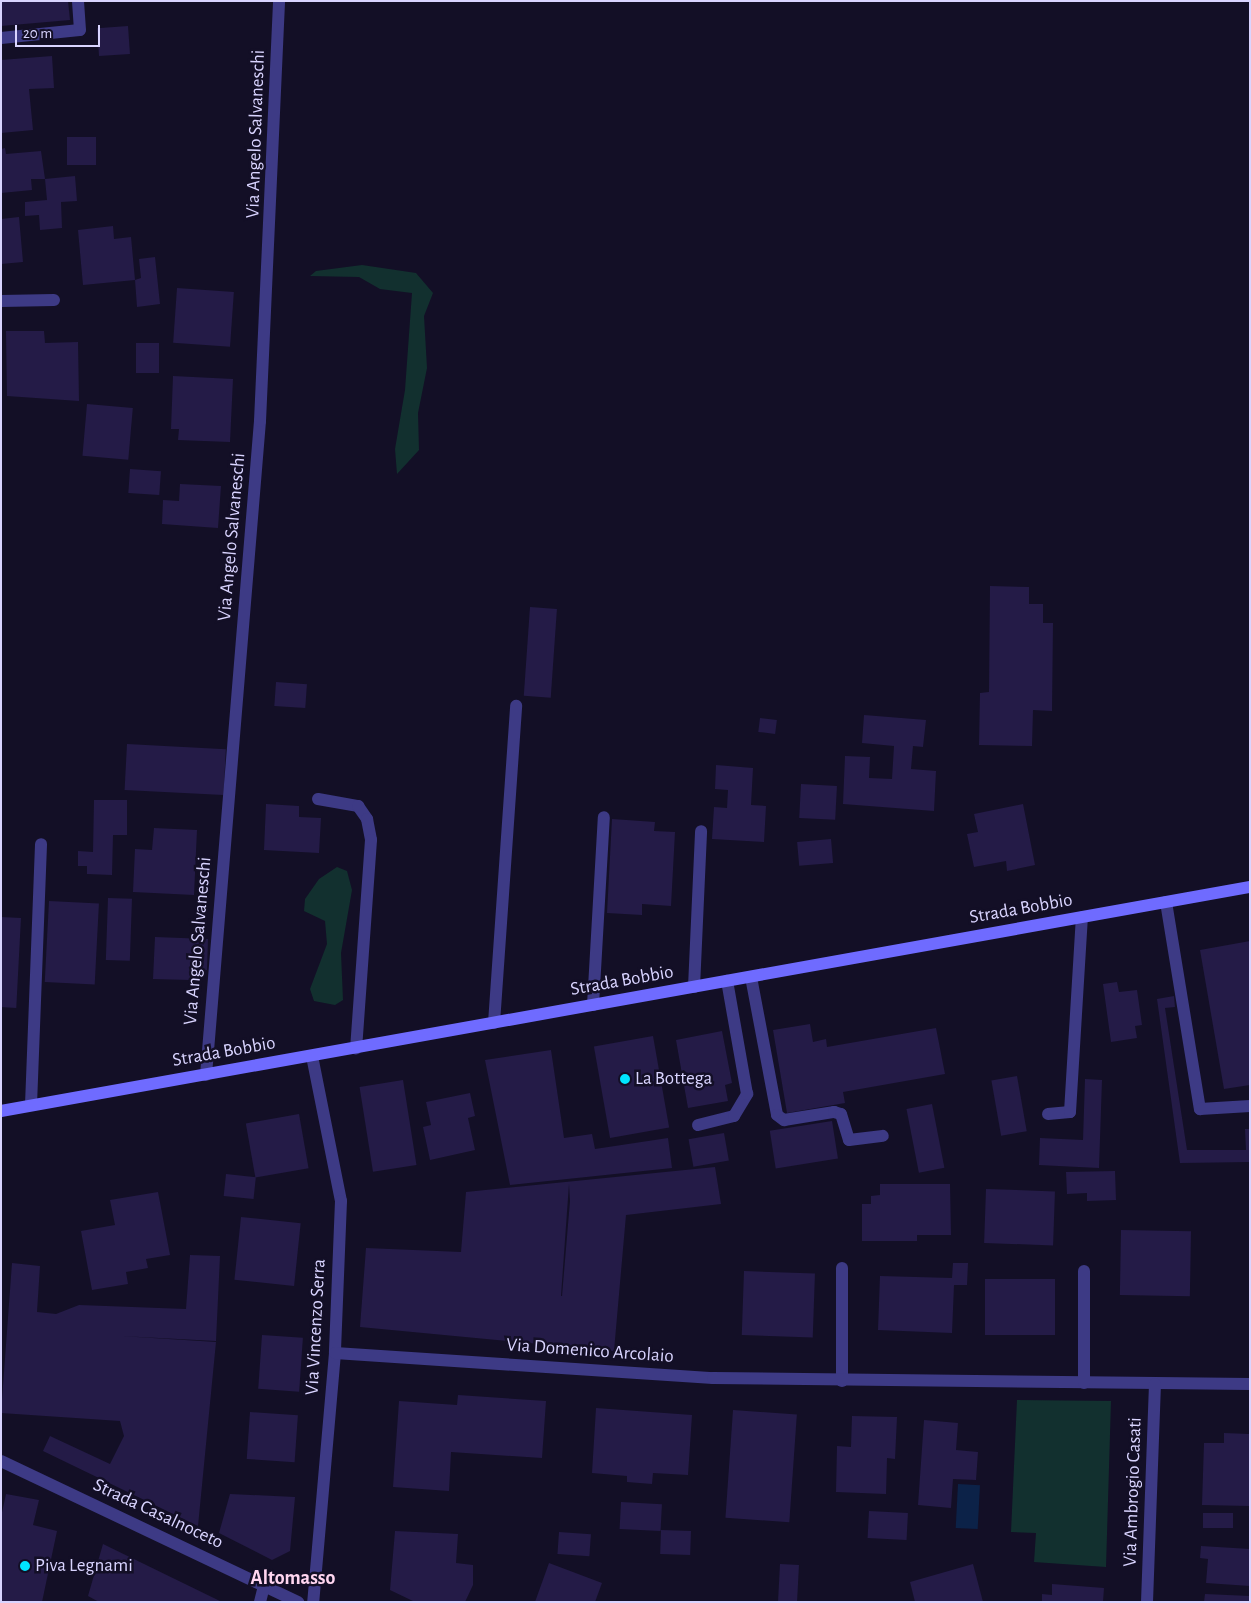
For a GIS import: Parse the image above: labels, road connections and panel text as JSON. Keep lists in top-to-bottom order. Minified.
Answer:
{"streets":{"main road":["Strada Bobbio"],"street":["Via Angelo Salvaneschi","Via Vincenzo Serra","Via Domenico Arcolaio","Via Ambrogio Casati","Strada Casalnoceto"]},"crossings":[["Via Angelo Salvaneschi","Strada Bobbio"],["Strada Bobbio","Via Vincenzo Serra"],["Via Vincenzo Serra","Via Domenico Arcolaio"],["Via Domenico Arcolaio","Via Ambrogio Casati"]],"districts":["Altomasso"],"places":["La Bottega","Piva Legnami"],"scale_bar":"20 m"}
